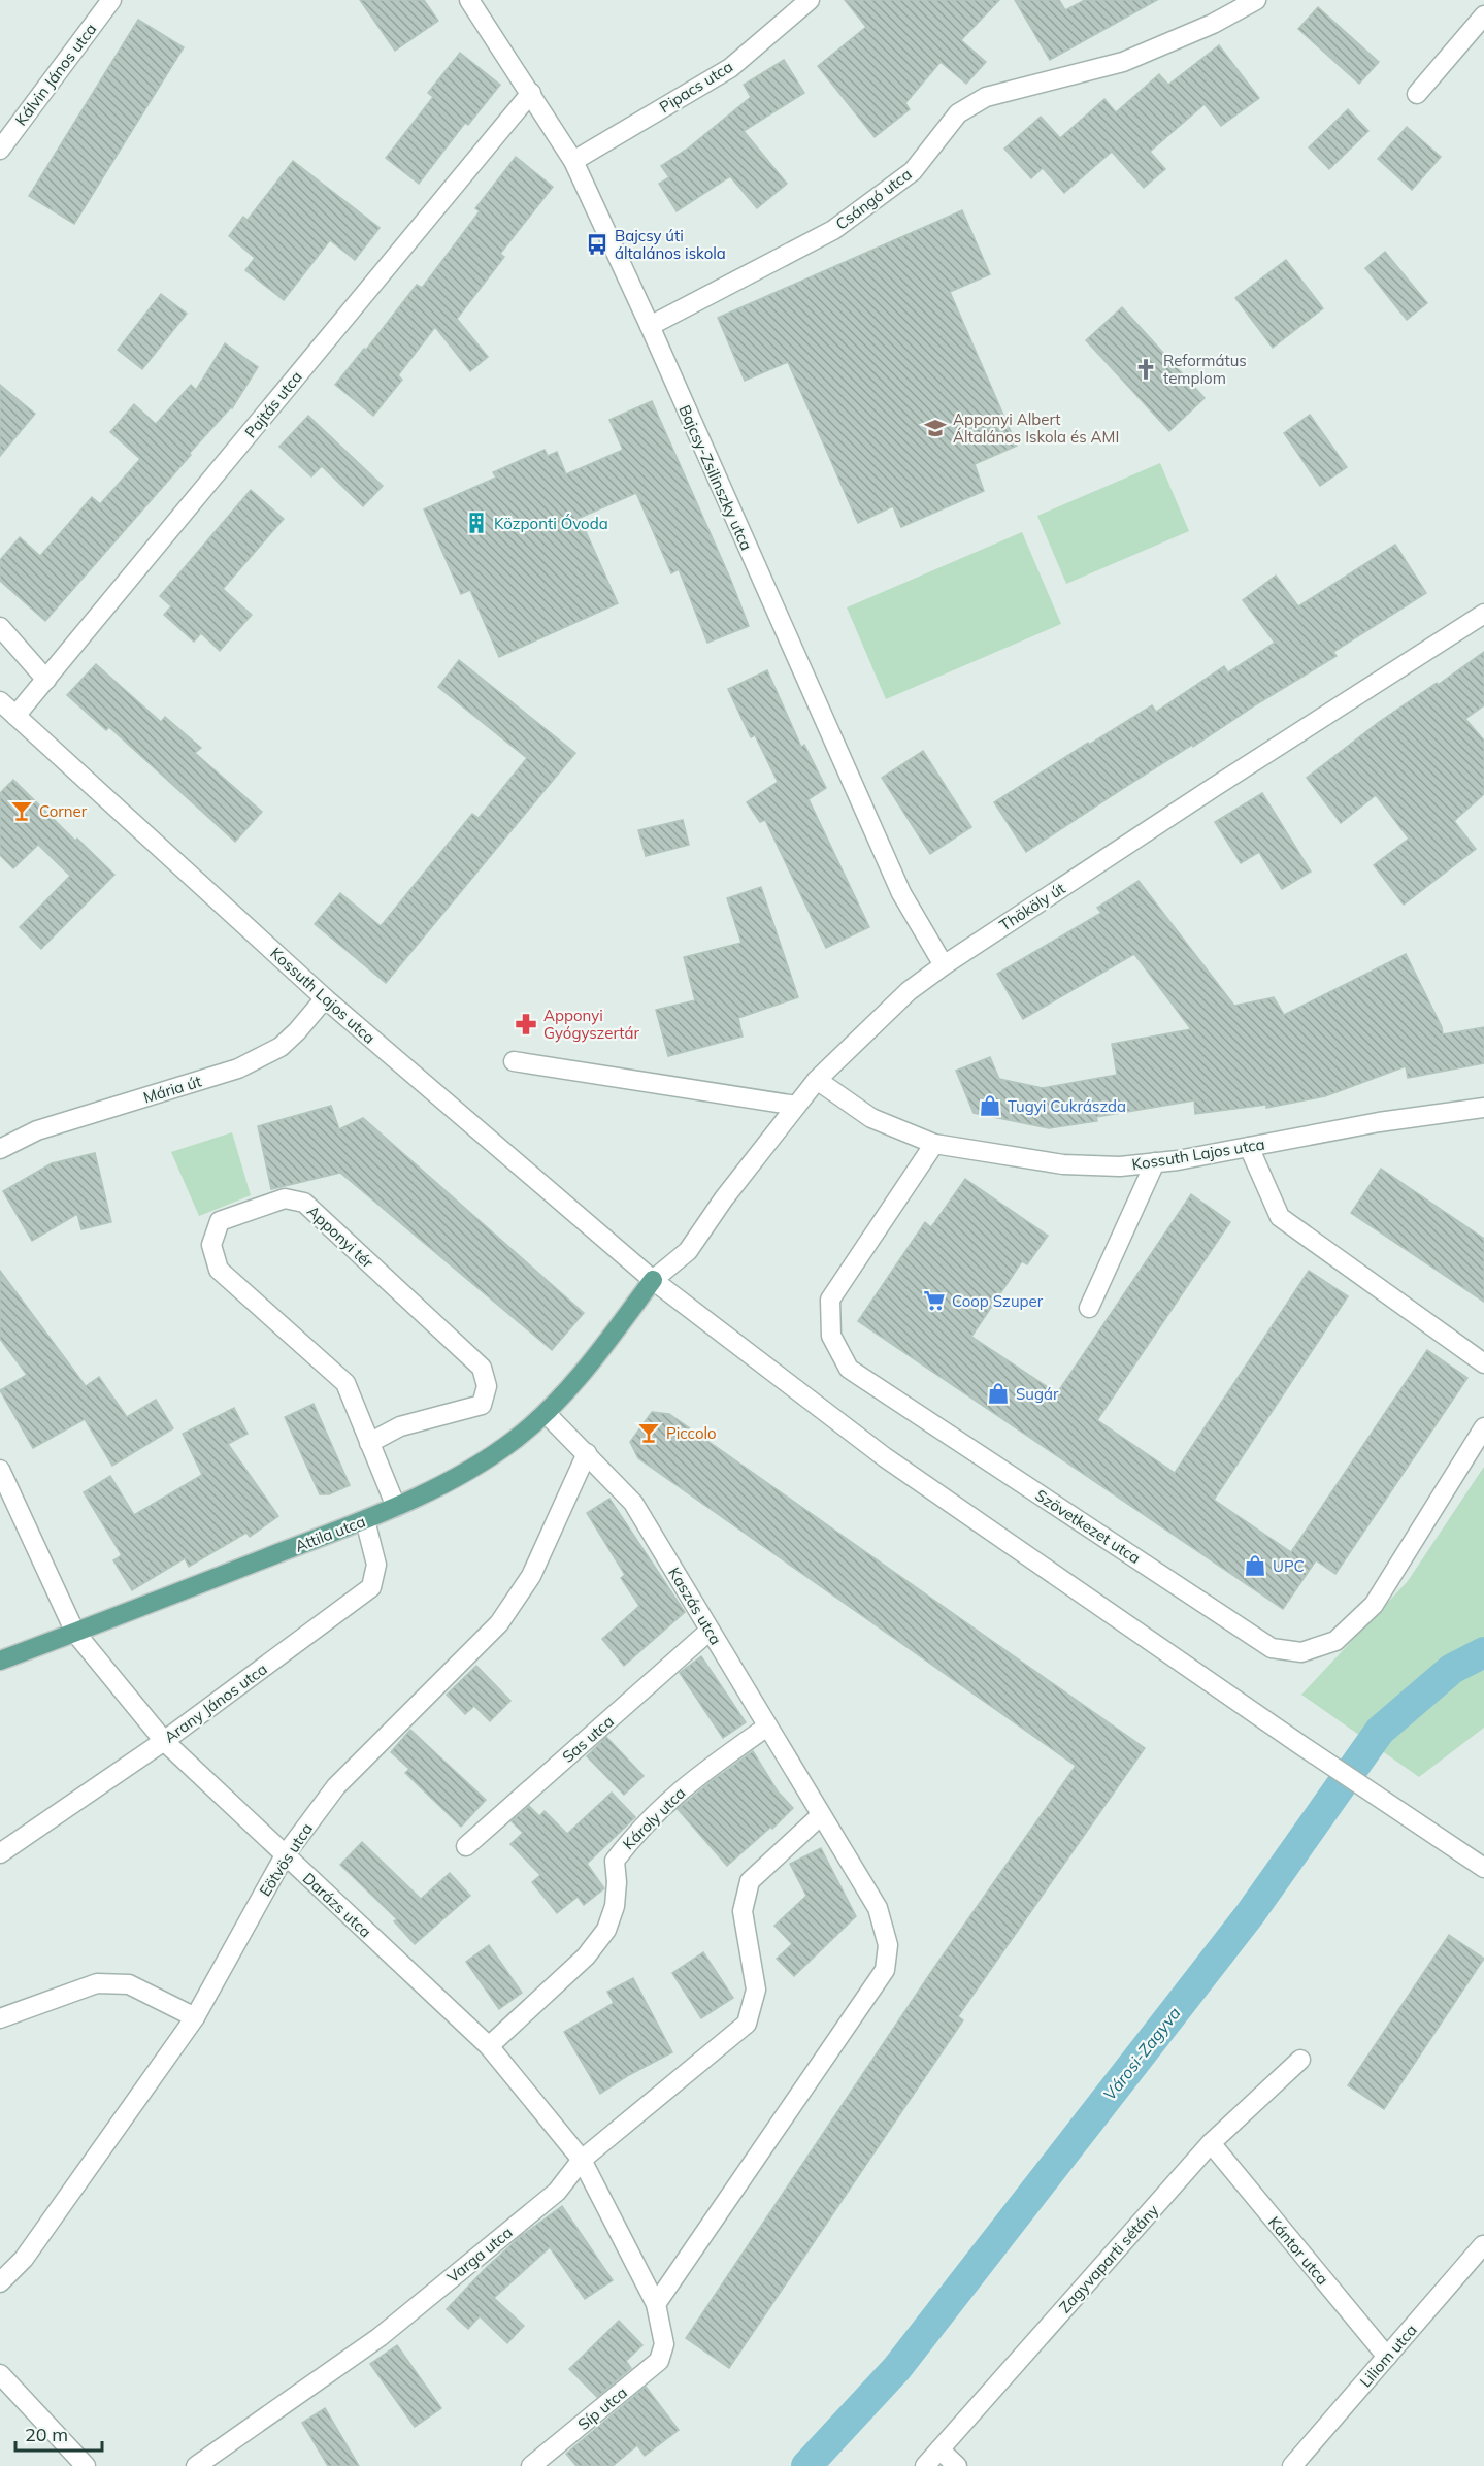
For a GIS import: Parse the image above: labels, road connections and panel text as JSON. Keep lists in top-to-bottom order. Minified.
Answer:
{"streets":{"main road":["Attila utca"],"street":["Kálvin János utca","Pipacs utca","Csángó utca","Pajtás utca","Bajcsy-Zsilinszky utca","Thököly út","Kossuth Lajos utca","Mária út","Apponyi tér","Szövetkezet utca","Kaszás utca","Arany János utca","Sas utca","Károly utca","Eötvös utca","Darázs utca","Kántor utca","Varga utca","Zagyvaparti sétány","Liliom utca","Síp utca"]},"crossings":[["Pipacs utca","Bajcsy-Zsilinszky utca"],["Csángó utca","Bajcsy-Zsilinszky utca"],["Pajtás utca","Bajcsy-Zsilinszky utca"],["Pajtás utca","Kossuth Lajos utca"],["Bajcsy-Zsilinszky utca","Thököly út"],["Thököly út","Kossuth Lajos utca"],["Thököly út","Attila utca"],["Kossuth Lajos utca","Mária út"],["Kossuth Lajos utca","Szövetkezet utca"],["Kossuth Lajos utca","Attila utca"],["Apponyi tér","Attila utca"],["Attila utca","Kaszás utca"],["Attila utca","Arany János utca"],["Attila utca","Darázs utca"],["Kaszás utca","Sas utca"],["Kaszás utca","Károly utca"],["Kaszás utca","Eötvös utca"],["Kaszás utca","Darázs utca"],["Kaszás utca","Varga utca"],["Arany János utca","Darázs utca"],["Károly utca","Darázs utca"],["Eötvös utca","Darázs utca"],["Darázs utca","Varga utca"],["Darázs utca","Síp utca"],["Kántor utca","Zagyvaparti sétány"],["Kántor utca","Liliom utca"]],"water":["Városi-Zagyva"],"places":{"bus stop":["Bajcsy úti általános iskola"],"church":["Református templom"],"school or university":["Apponyi Albert Általános Iskola és AMI"],"building":["Központi Óvoda"],"bar":["Corner","Piccolo"],"pharmacy":["Apponyi Gyógyszertár"],"shop":["Tugyi Cukrászda","Sugár","UPC"],"supermarket":["Coop Szuper"]},"scale_bar":"20 m"}
